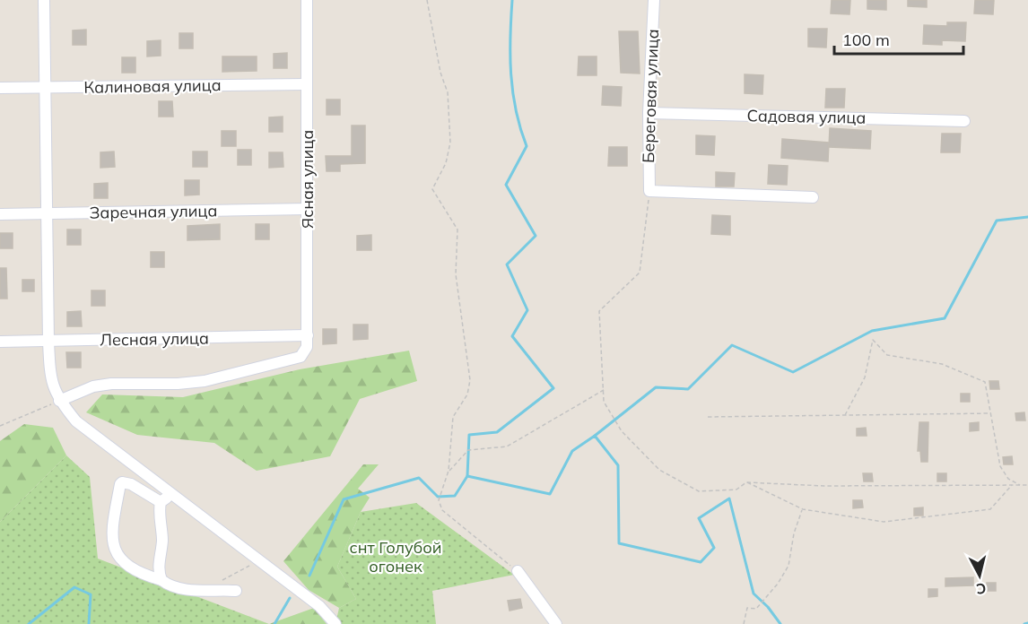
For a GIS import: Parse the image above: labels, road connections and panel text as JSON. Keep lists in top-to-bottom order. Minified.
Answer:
{"streets":{"street":["Калиновая улица","Береговая улица","Садовая улица","Ясная улица","Заречная улица","Лесная улица"]},"crossings":[["Калиновая улица","Ясная улица"],["Береговая улица","Садовая улица"],["Ясная улица","Заречная улица"],["Ясная улица","Лесная улица"]],"parks":["снт Голубой огонек"],"scale_bar":"100 m","north":"bottom"}
